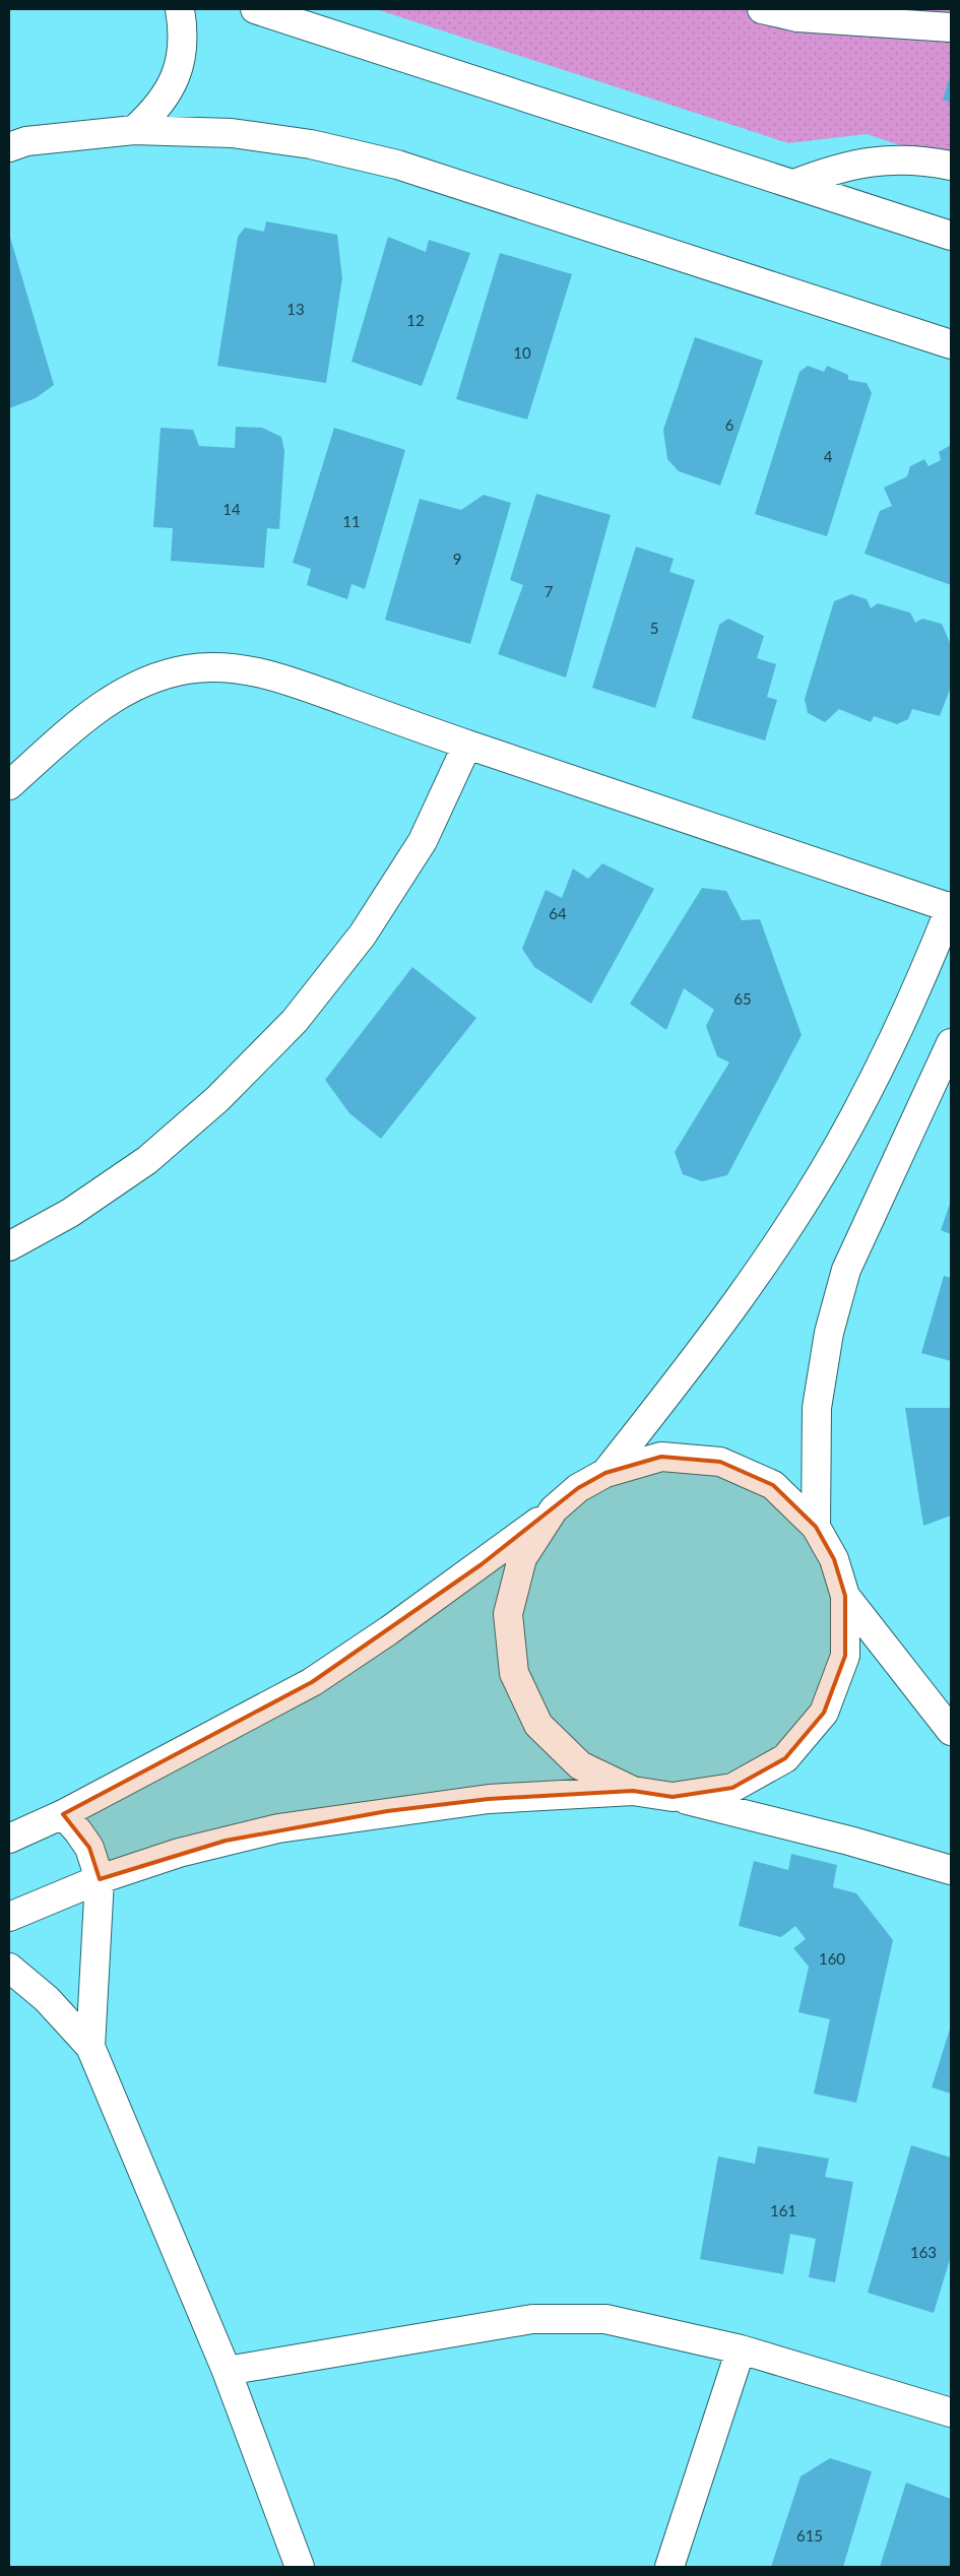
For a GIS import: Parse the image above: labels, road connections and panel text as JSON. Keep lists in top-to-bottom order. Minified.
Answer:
{"house_numbers":["13","12","10","6","4","14","11","9","7","5","64","65","160","161","163","615"]}
